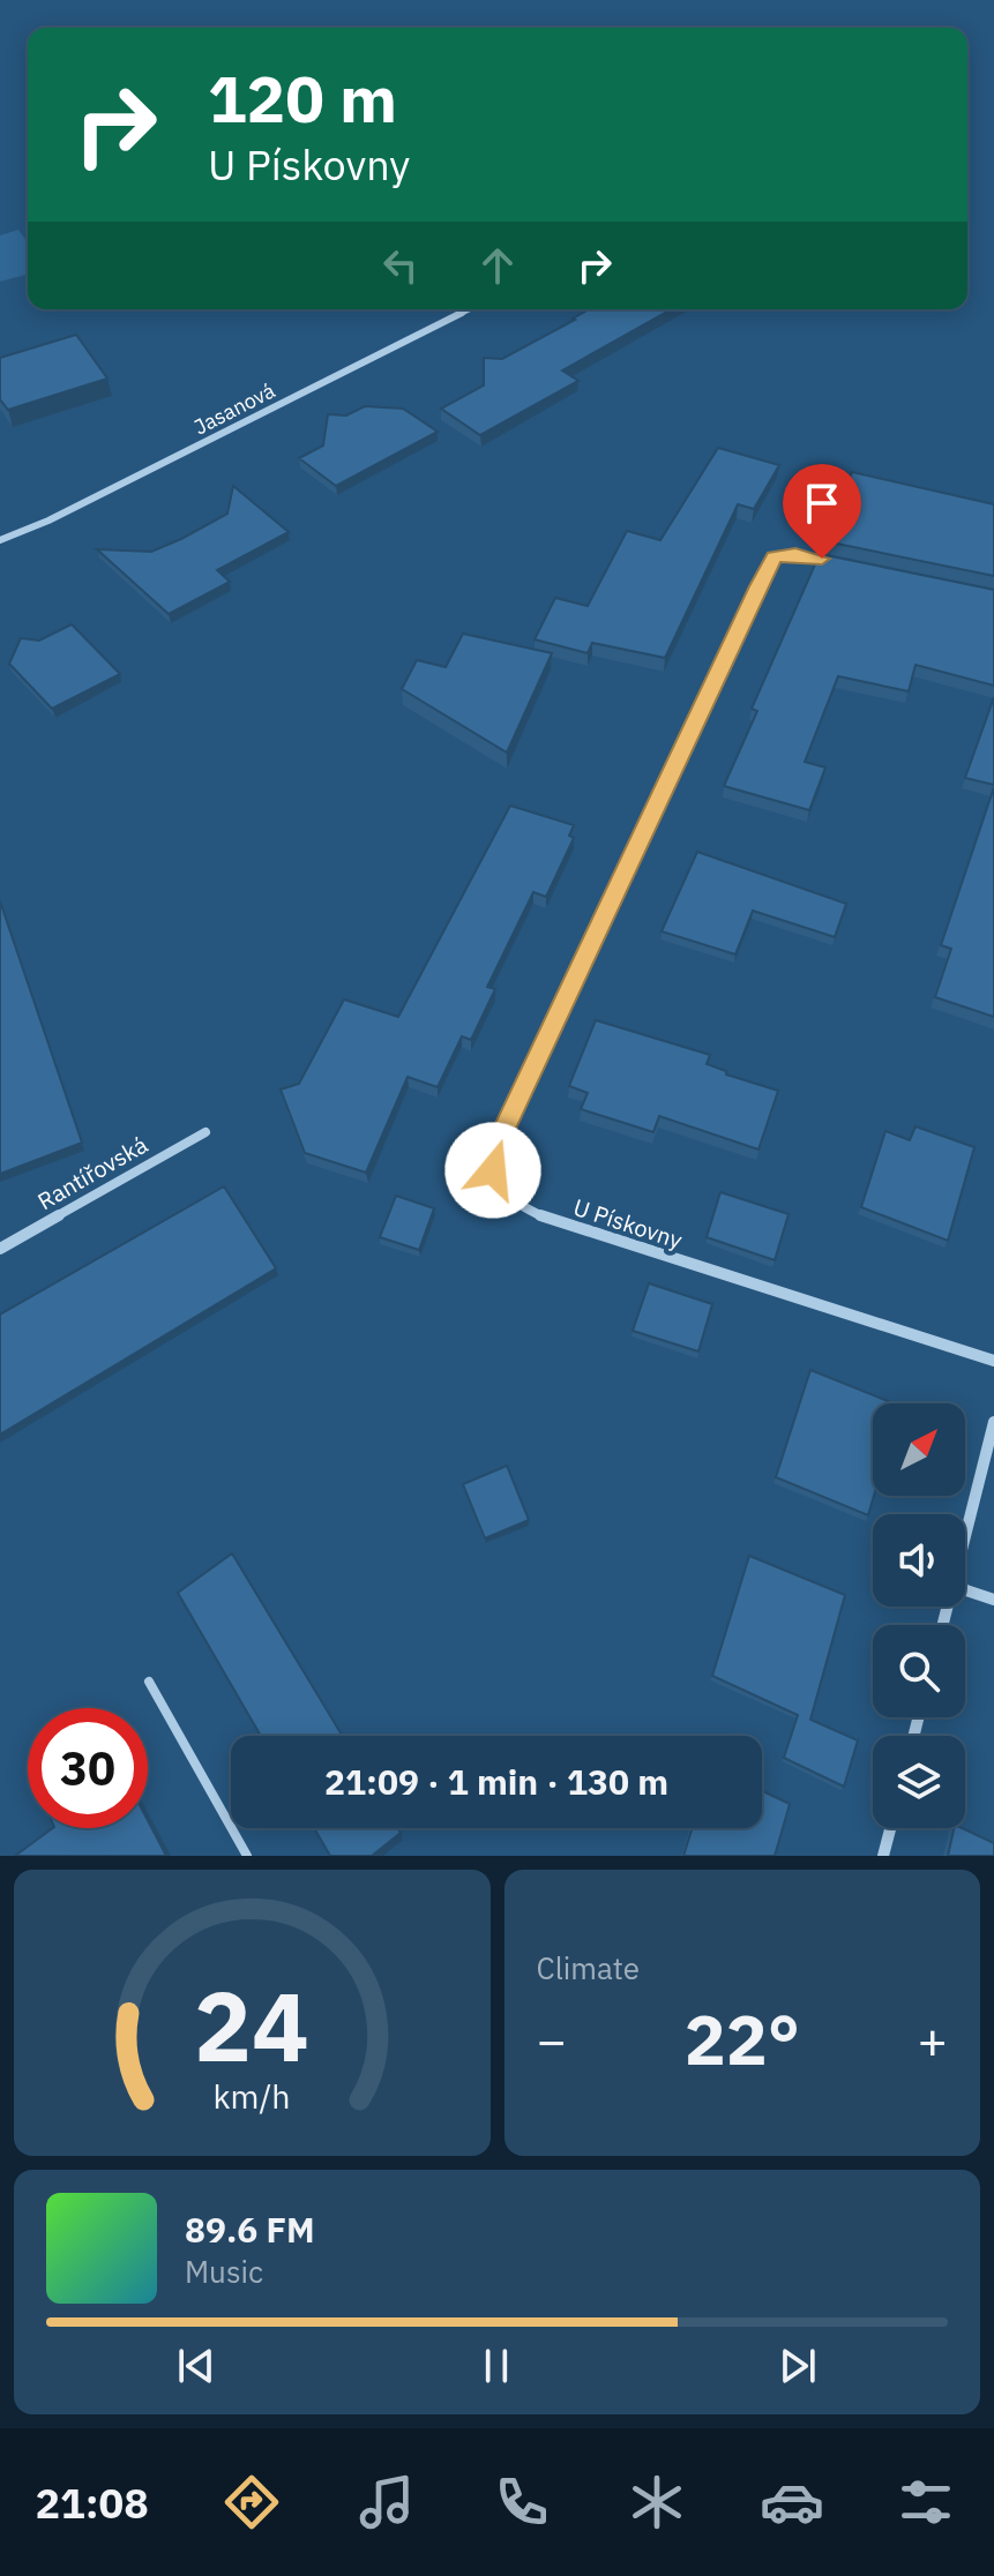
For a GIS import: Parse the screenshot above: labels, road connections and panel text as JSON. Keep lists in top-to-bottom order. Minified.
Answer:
{"streets":{"street":["Jasanová","Rantířovská","U Pískovny"]},"north":"top right","page":{"turn":["120 m","U Pískovny"],"limit":"30","trip":"21:09 · 1 min · 130 m","tile":"Climate","heat":["−","22°","+"],"song":["89.6 FM","Music"],"tabs":"21:08","gauge":["24","km/h"]}}
